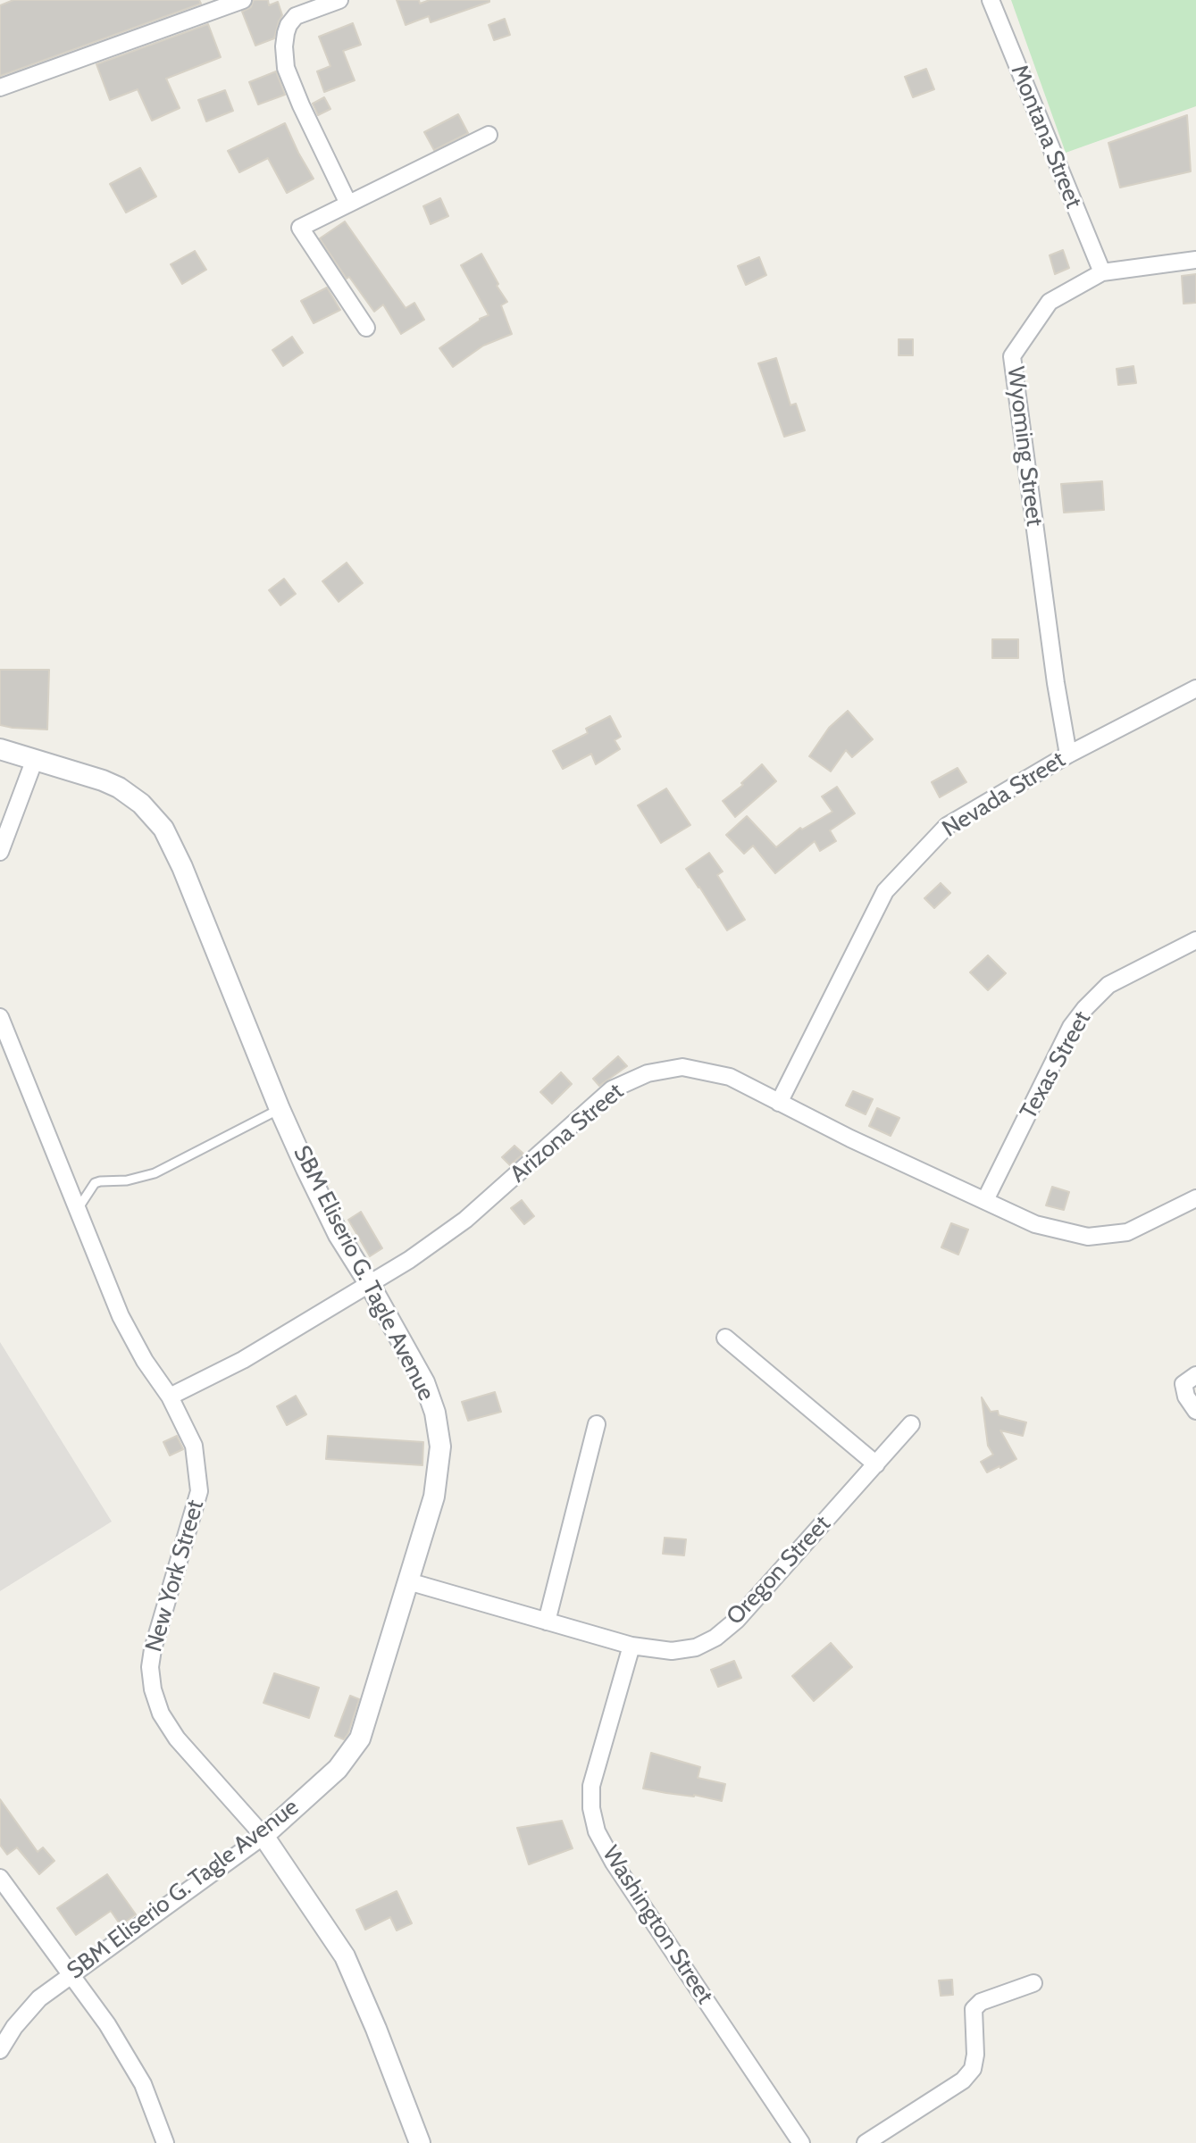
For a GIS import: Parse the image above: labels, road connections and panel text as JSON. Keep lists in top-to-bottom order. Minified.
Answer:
{"streets":{"street":["Montana Street","Wyoming Street","Nevada Street","Texas Street","Arizona Street","SBM Eliserio G. Tagle Avenue","Oregon Street","New York Street","Washington Street"]},"crossings":[["Montana Street","Wyoming Street"],["Wyoming Street","Nevada Street"],["Nevada Street","Arizona Street"],["Texas Street","Arizona Street"],["Arizona Street","SBM Eliserio G. Tagle Avenue"],["Arizona Street","New York Street"],["SBM Eliserio G. Tagle Avenue","Oregon Street"],["SBM Eliserio G. Tagle Avenue","New York Street"],["Oregon Street","Washington Street"]]}
